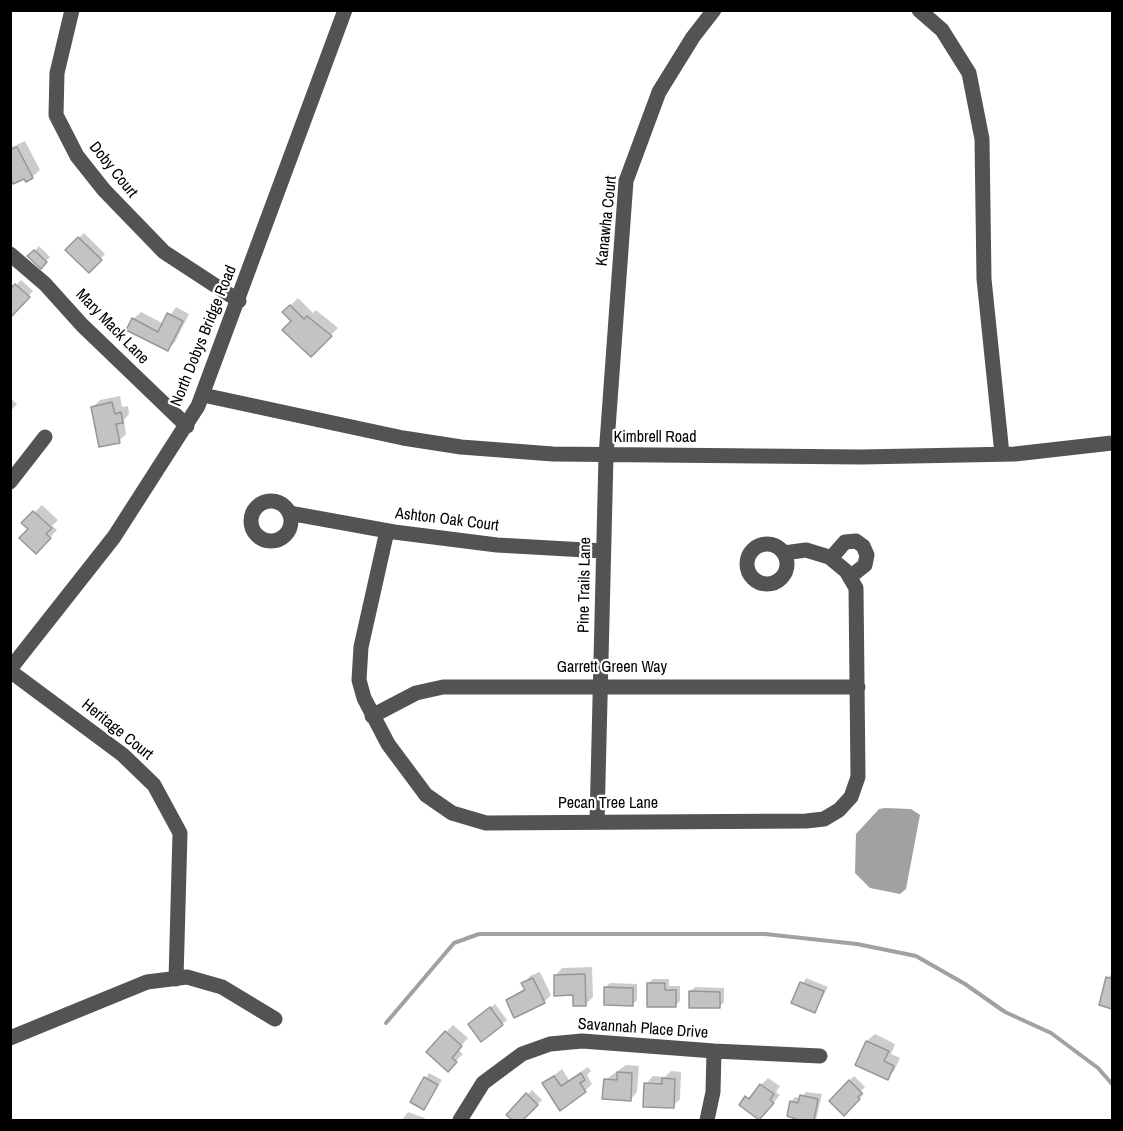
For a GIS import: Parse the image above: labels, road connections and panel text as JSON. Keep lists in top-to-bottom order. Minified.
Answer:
{"streets":{"street":["Doby Court","Kanawha Court","Mary Mack Lane","North Dobys Bridge Road","Kimbrell Road","Ashton Oak Court","Pine Trails Lane","Garrett Green Way","Heritage Court","Pecan Tree Lane","Savannah Place Drive"]},"crossings":[["Doby Court","North Dobys Bridge Road"],["Kanawha Court","Kimbrell Road"],["Kanawha Court","Pine Trails Lane"],["Mary Mack Lane","North Dobys Bridge Road"],["North Dobys Bridge Road","Kimbrell Road"],["North Dobys Bridge Road","Heritage Court"],["Kimbrell Road","Pine Trails Lane"],["Ashton Oak Court","Pine Trails Lane"],["Ashton Oak Court","Pecan Tree Lane"],["Pine Trails Lane","Garrett Green Way"],["Pine Trails Lane","Pecan Tree Lane"],["Garrett Green Way","Pecan Tree Lane"]]}
